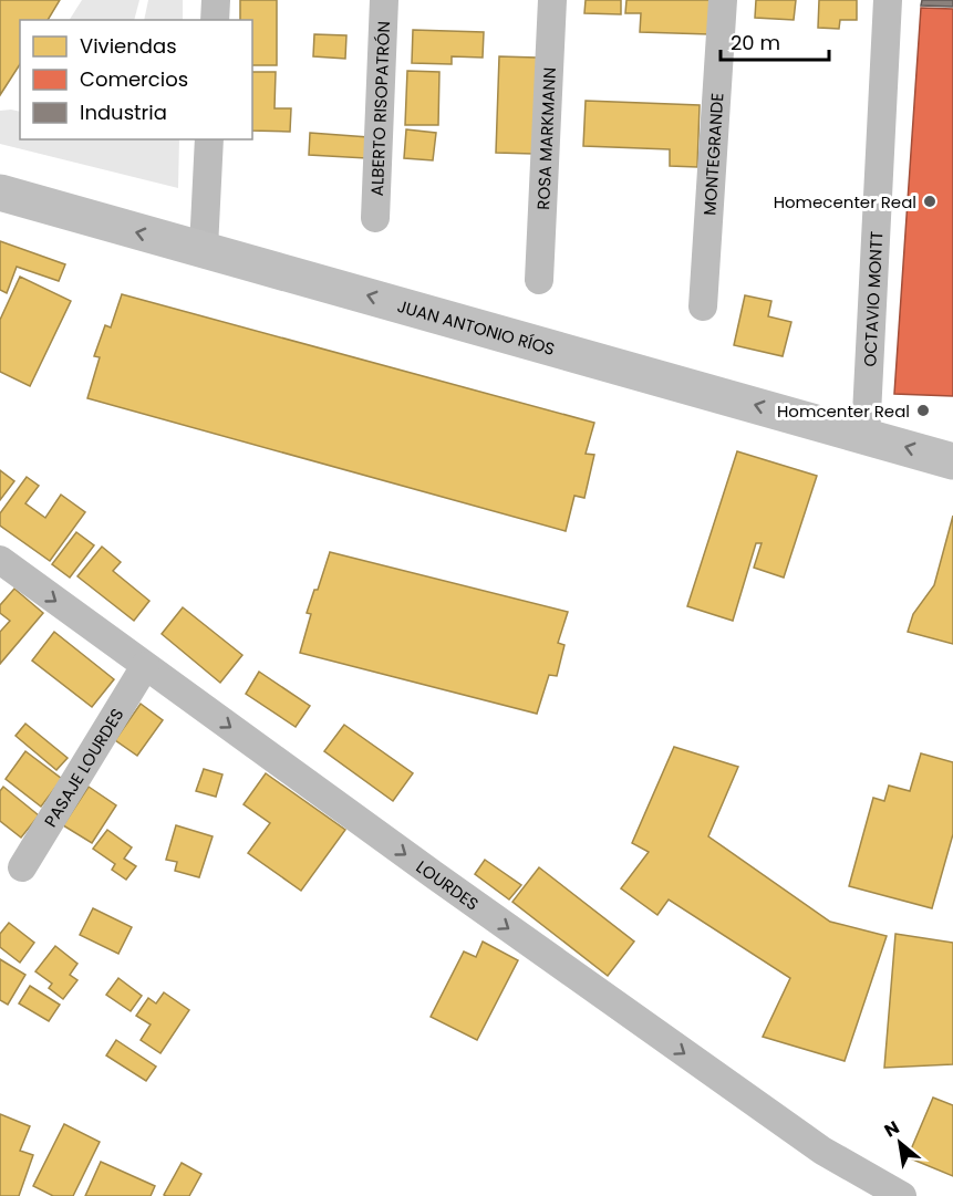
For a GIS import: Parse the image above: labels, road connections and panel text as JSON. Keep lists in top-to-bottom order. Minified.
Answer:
{"streets":{"main road":["JUAN ANTONIO RÍOS"],"street":["ALBERTO RISOPATRÓN","ROSA MARKMANN","MONTEGRANDE","OCTAVIO MONTT","PASAJE LOURDES","LOURDES"]},"crossings":[["OCTAVIO MONTT","JUAN ANTONIO RÍOS"],["PASAJE LOURDES","LOURDES"]],"one_way":["JUAN ANTONIO RÍOS","LOURDES"],"places":["Homecenter Real","Homcenter Real"],"legend":["Viviendas","Comercios","Industria"],"scale_bar":"20 m","north":"top left"}
